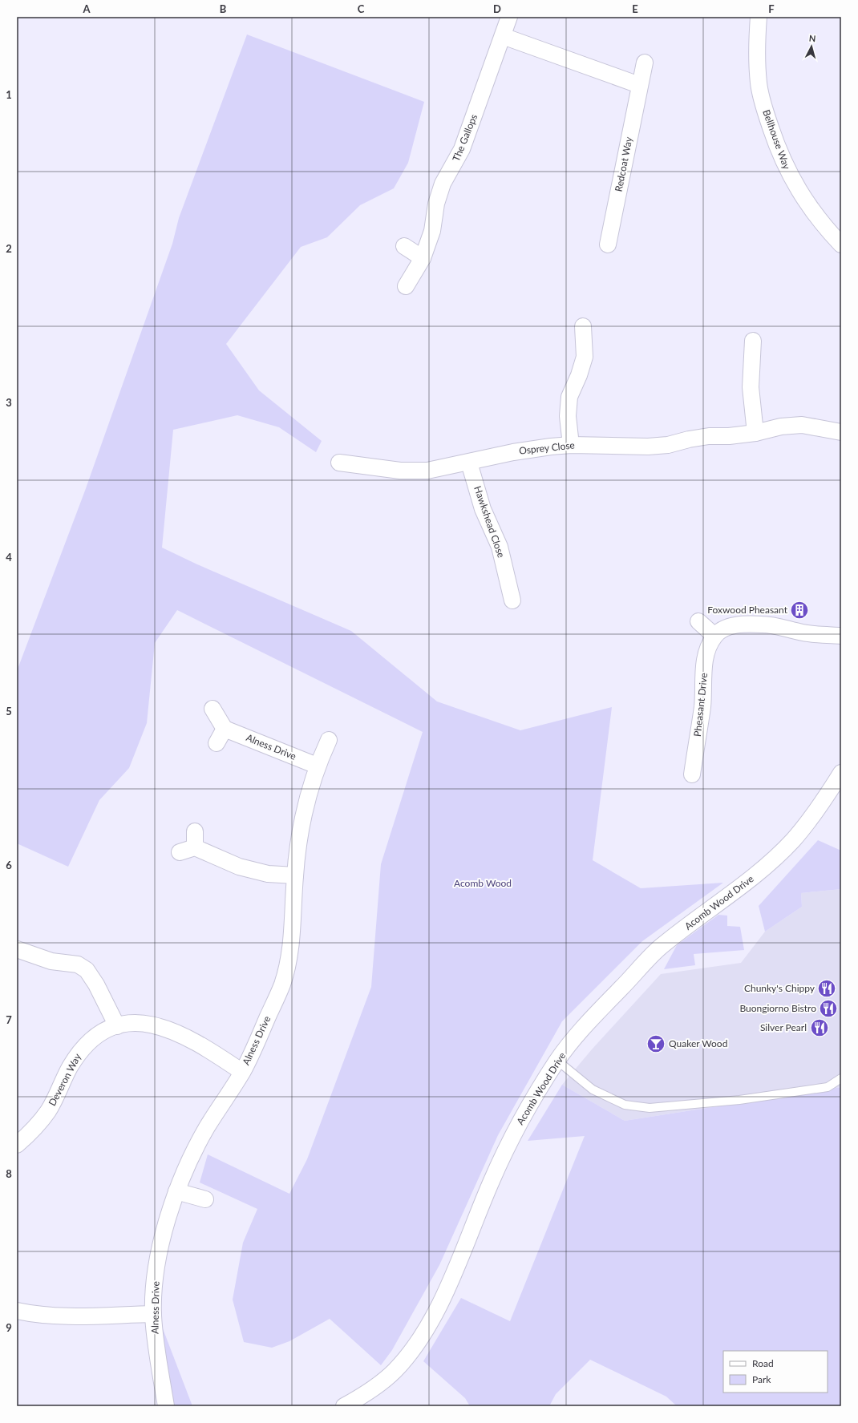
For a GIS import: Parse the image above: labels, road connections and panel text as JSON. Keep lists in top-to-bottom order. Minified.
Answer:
{"streets":{"street":["The Gallops","Bellhouse Way","Redcoat Way","Osprey Close","Hawkshead Close","Pheasant Drive","Alness Drive","Acomb Wood Drive","Deveron Way"]},"crossings":[["Osprey Close","Hawkshead Close"],["Alness Drive","Deveron Way"]],"parks":["Acomb Wood"],"places":{"building":["Foxwood Pheasant"],"restaurant":["Chunky's Chippy","Buongiorno Bistro","Silver Pearl"],"bar":["Quaker Wood"]},"legend":["Road","Park"],"north":"top","grid":{"columns":["A","B","C","D","E","F"],"rows":["1","2","3","4","5","6","7","8","9"]}}
